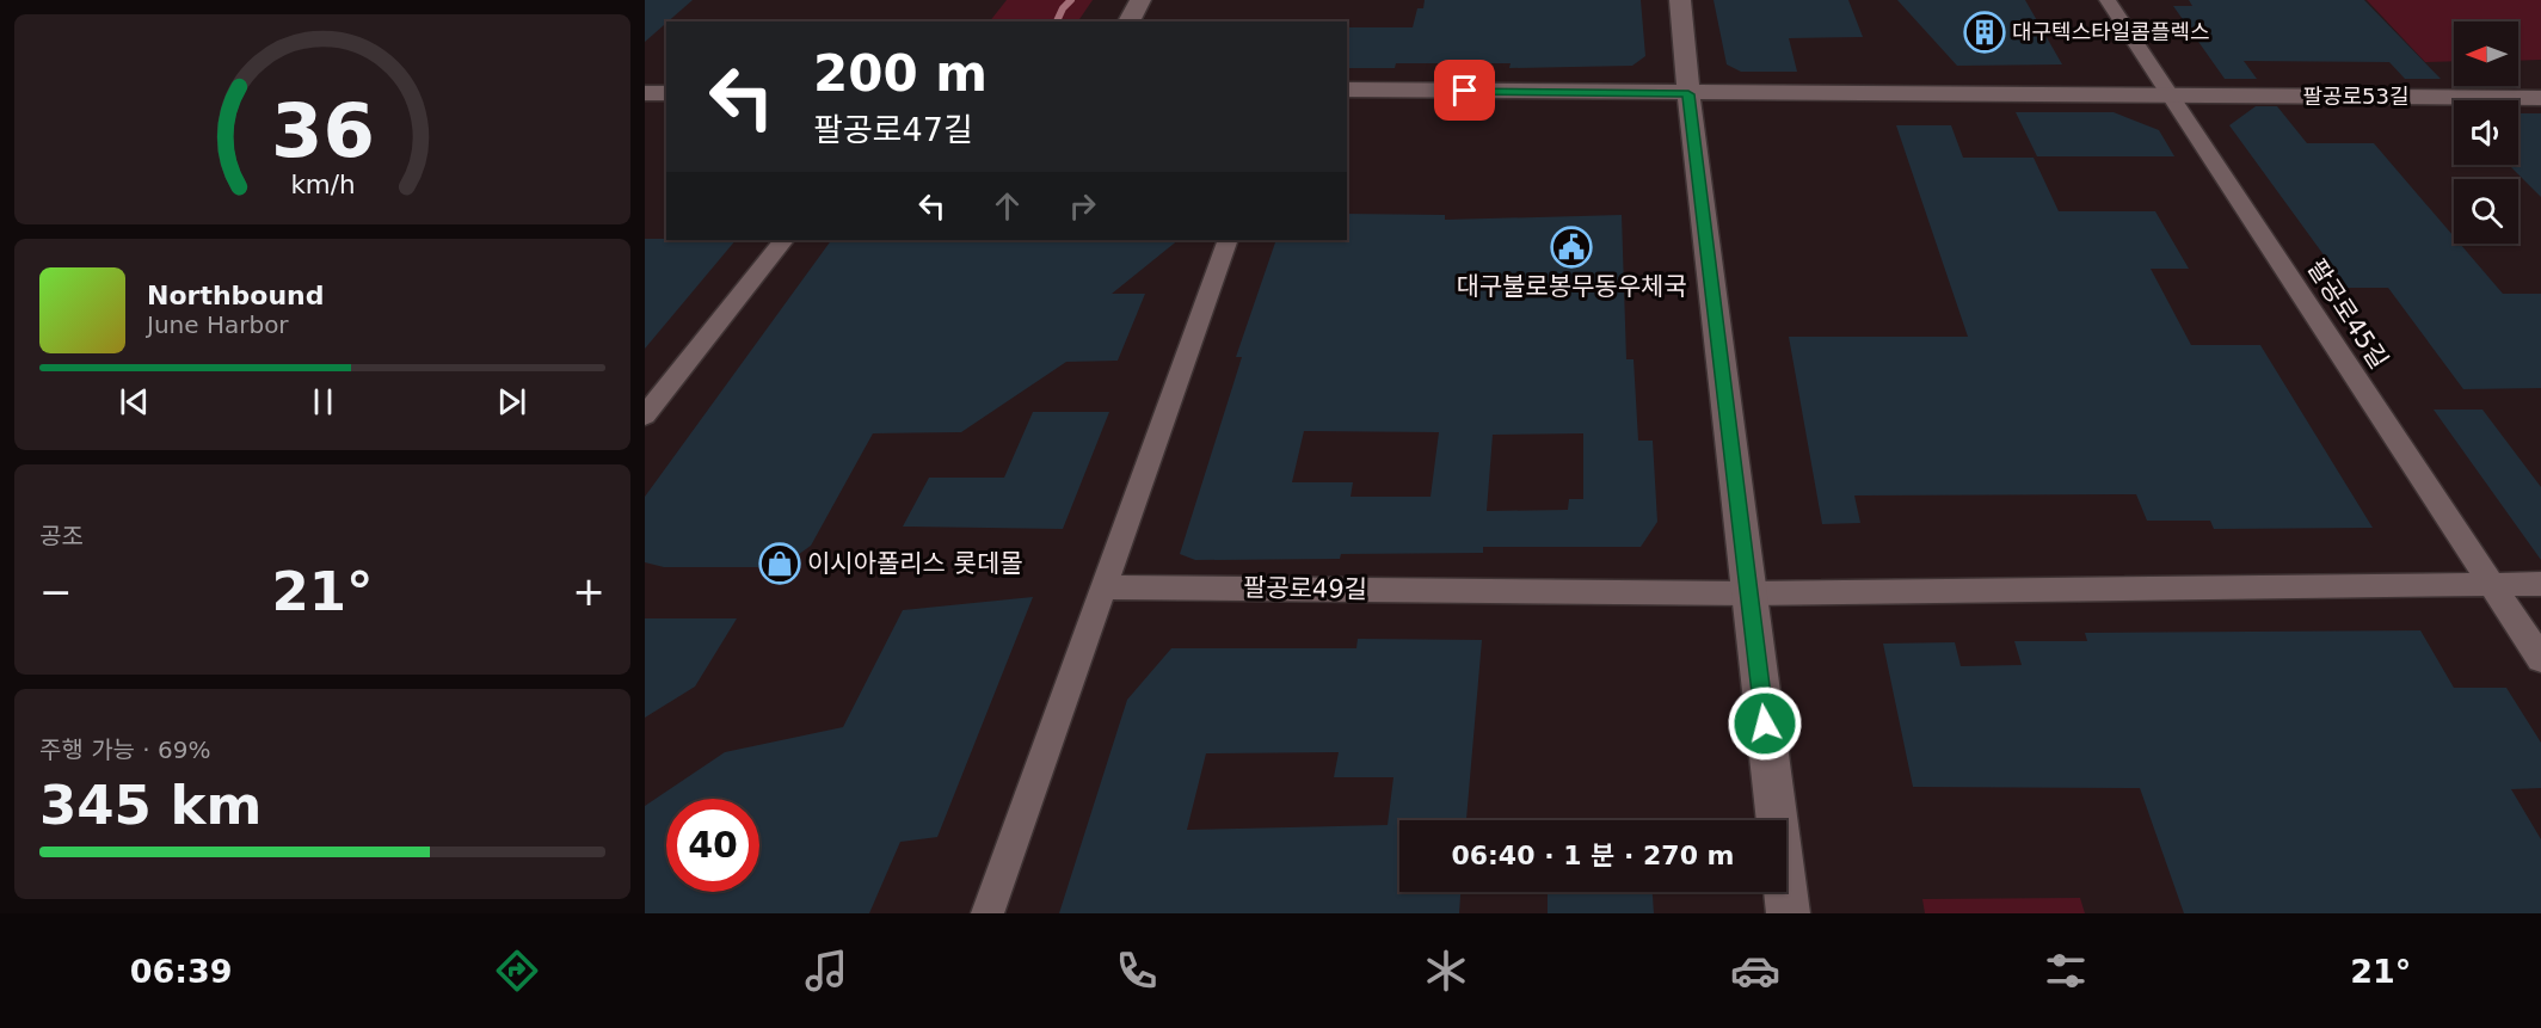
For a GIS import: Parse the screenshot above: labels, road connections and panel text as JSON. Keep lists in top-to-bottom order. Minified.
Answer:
{"streets":{"street":["팔공로53길","팔공로45길","팔공로49길"]},"crossings":[["팔공로53길","팔공로45길"],["팔공로45길","팔공로49길"]],"places":{"building":["대구텍스타일콤플렉스"],"public building":["대구불로봉무동우체국"],"shop":["이시아폴리스 롯데몰"]},"north":"left","page":{"turn":["200 m","팔공로47길"],"song":["Northbound","June Harbor"],"tile":["공조",["주행 가능 · 69%","345 km"]],"heat":["−","21°","+"],"limit":"40","trip":"06:40 · 1 분 · 270 m","tabs":["06:39","21°"],"gauge":["36","km/h"]}}
